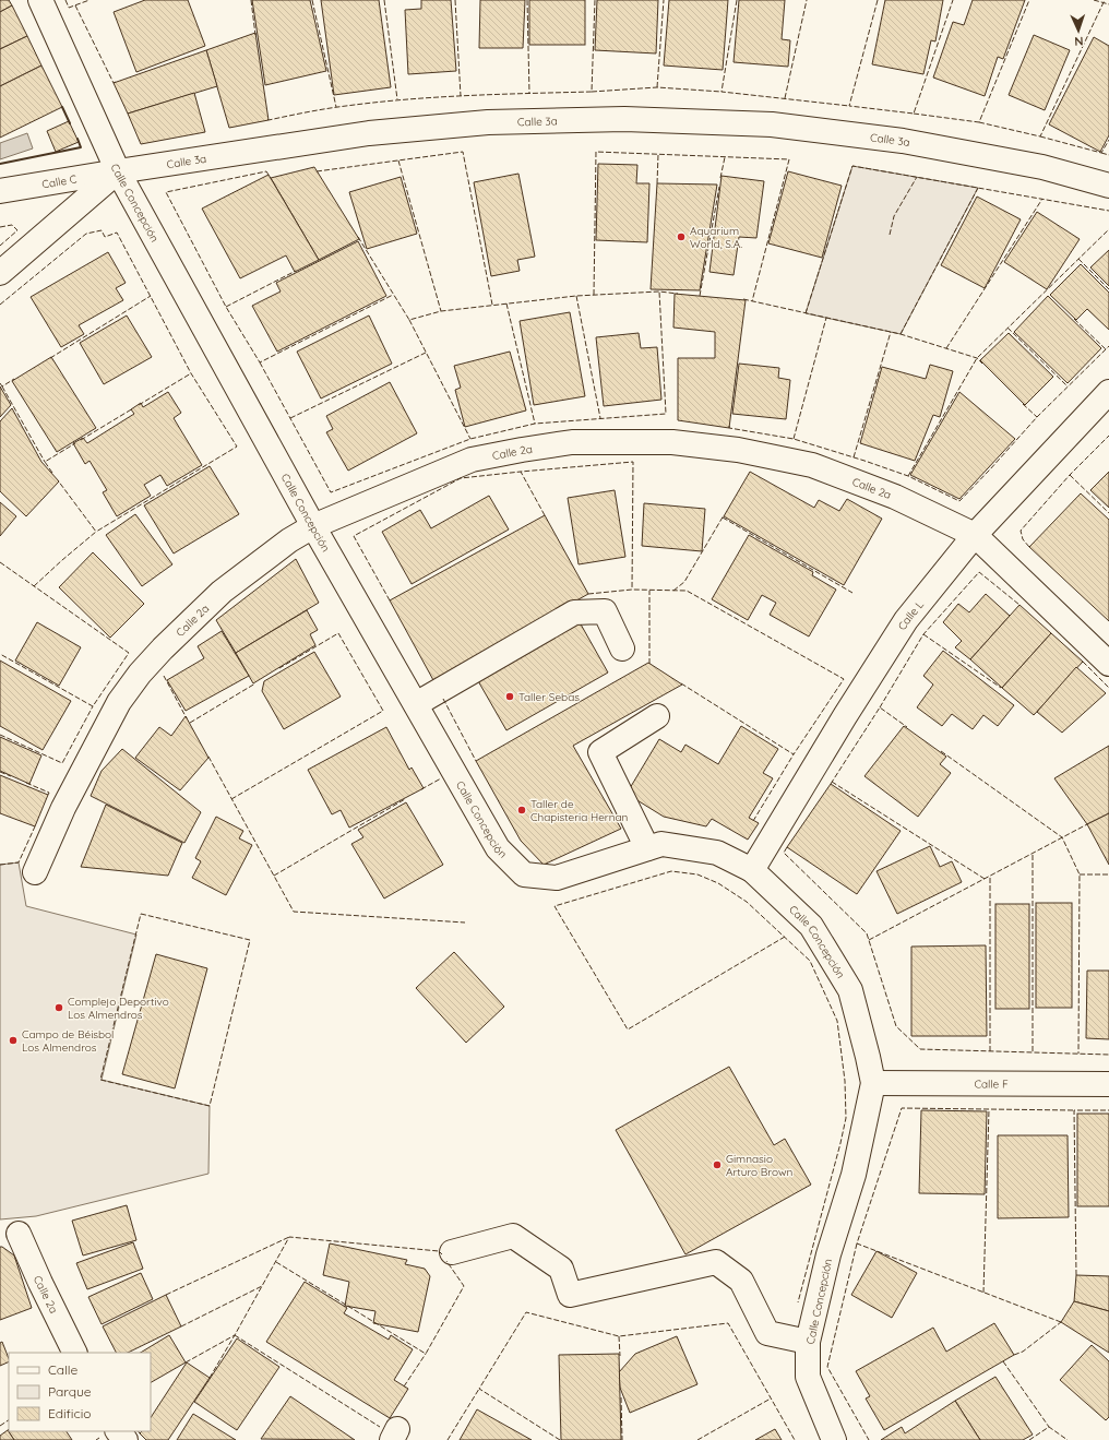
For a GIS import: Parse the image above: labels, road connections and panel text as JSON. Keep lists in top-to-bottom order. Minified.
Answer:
{"streets":{"street":["Calle 3a","Calle C","Calle Concepción","Calle 2a","Calle L","Calle F"]},"crossings":[["Calle 3a","Calle C"],["Calle 3a","Calle Concepción"],["Calle C","Calle Concepción"],["Calle Concepción","Calle 2a"],["Calle Concepción","Calle L"],["Calle Concepción","Calle F"],["Calle 2a","Calle L"]],"places":["Aquarium World, S.A.","Taller Sebas","Taller de Chapisteria Hernan","Complejo Deportivo Los Almendros","Campo de Béisbol Los Almendros","Gimnasio Arturo Brown"],"legend":["Calle","Parque","Edificio"],"north":"bottom"}
